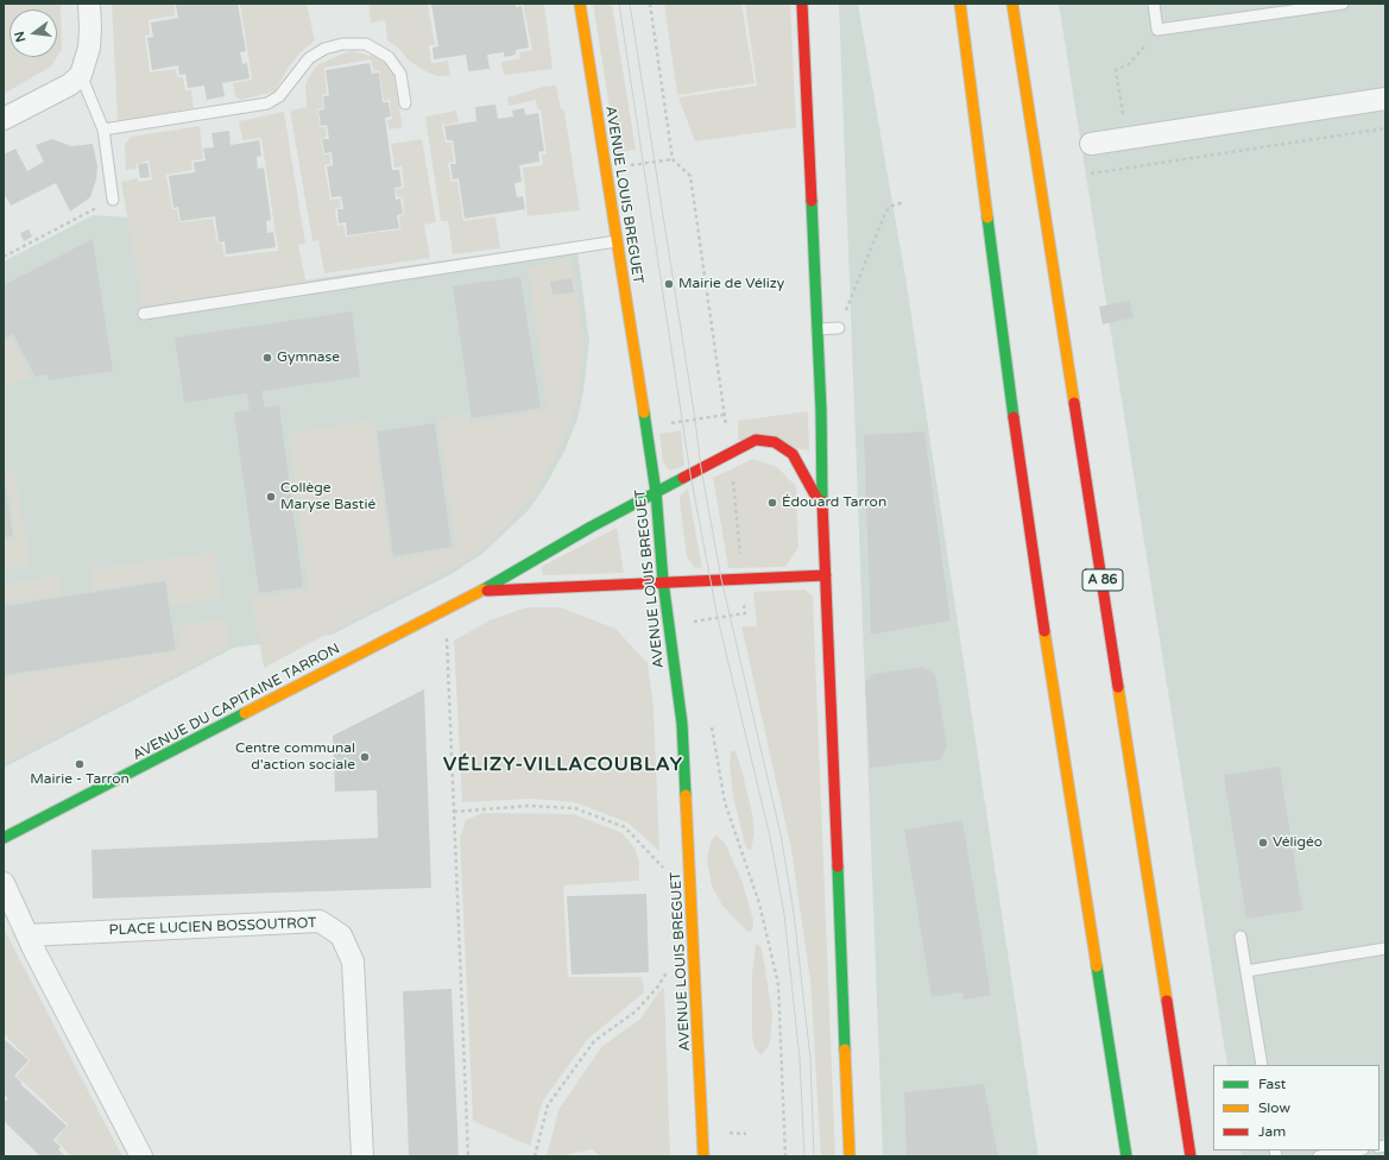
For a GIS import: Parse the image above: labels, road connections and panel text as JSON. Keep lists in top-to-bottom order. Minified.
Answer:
{"streets":{"main road":["AVENUE LOUIS BREGUET","A 86","AVENUE DU CAPITAINE TARRON"],"street":["PLACE LUCIEN BOSSOUTROT"]},"crossings":[["AVENUE LOUIS BREGUET","AVENUE DU CAPITAINE TARRON"]],"districts":["VÉLIZY-VILLACOUBLAY"],"places":["Mairie de Vélizy","Gymnase","Collège Maryse Bastié","Édouard Tarron","Centre communal d'action sociale","Mairie - Tarron","Véligéo"],"legend":["Fast","Slow","Jam"],"north":"left"}
